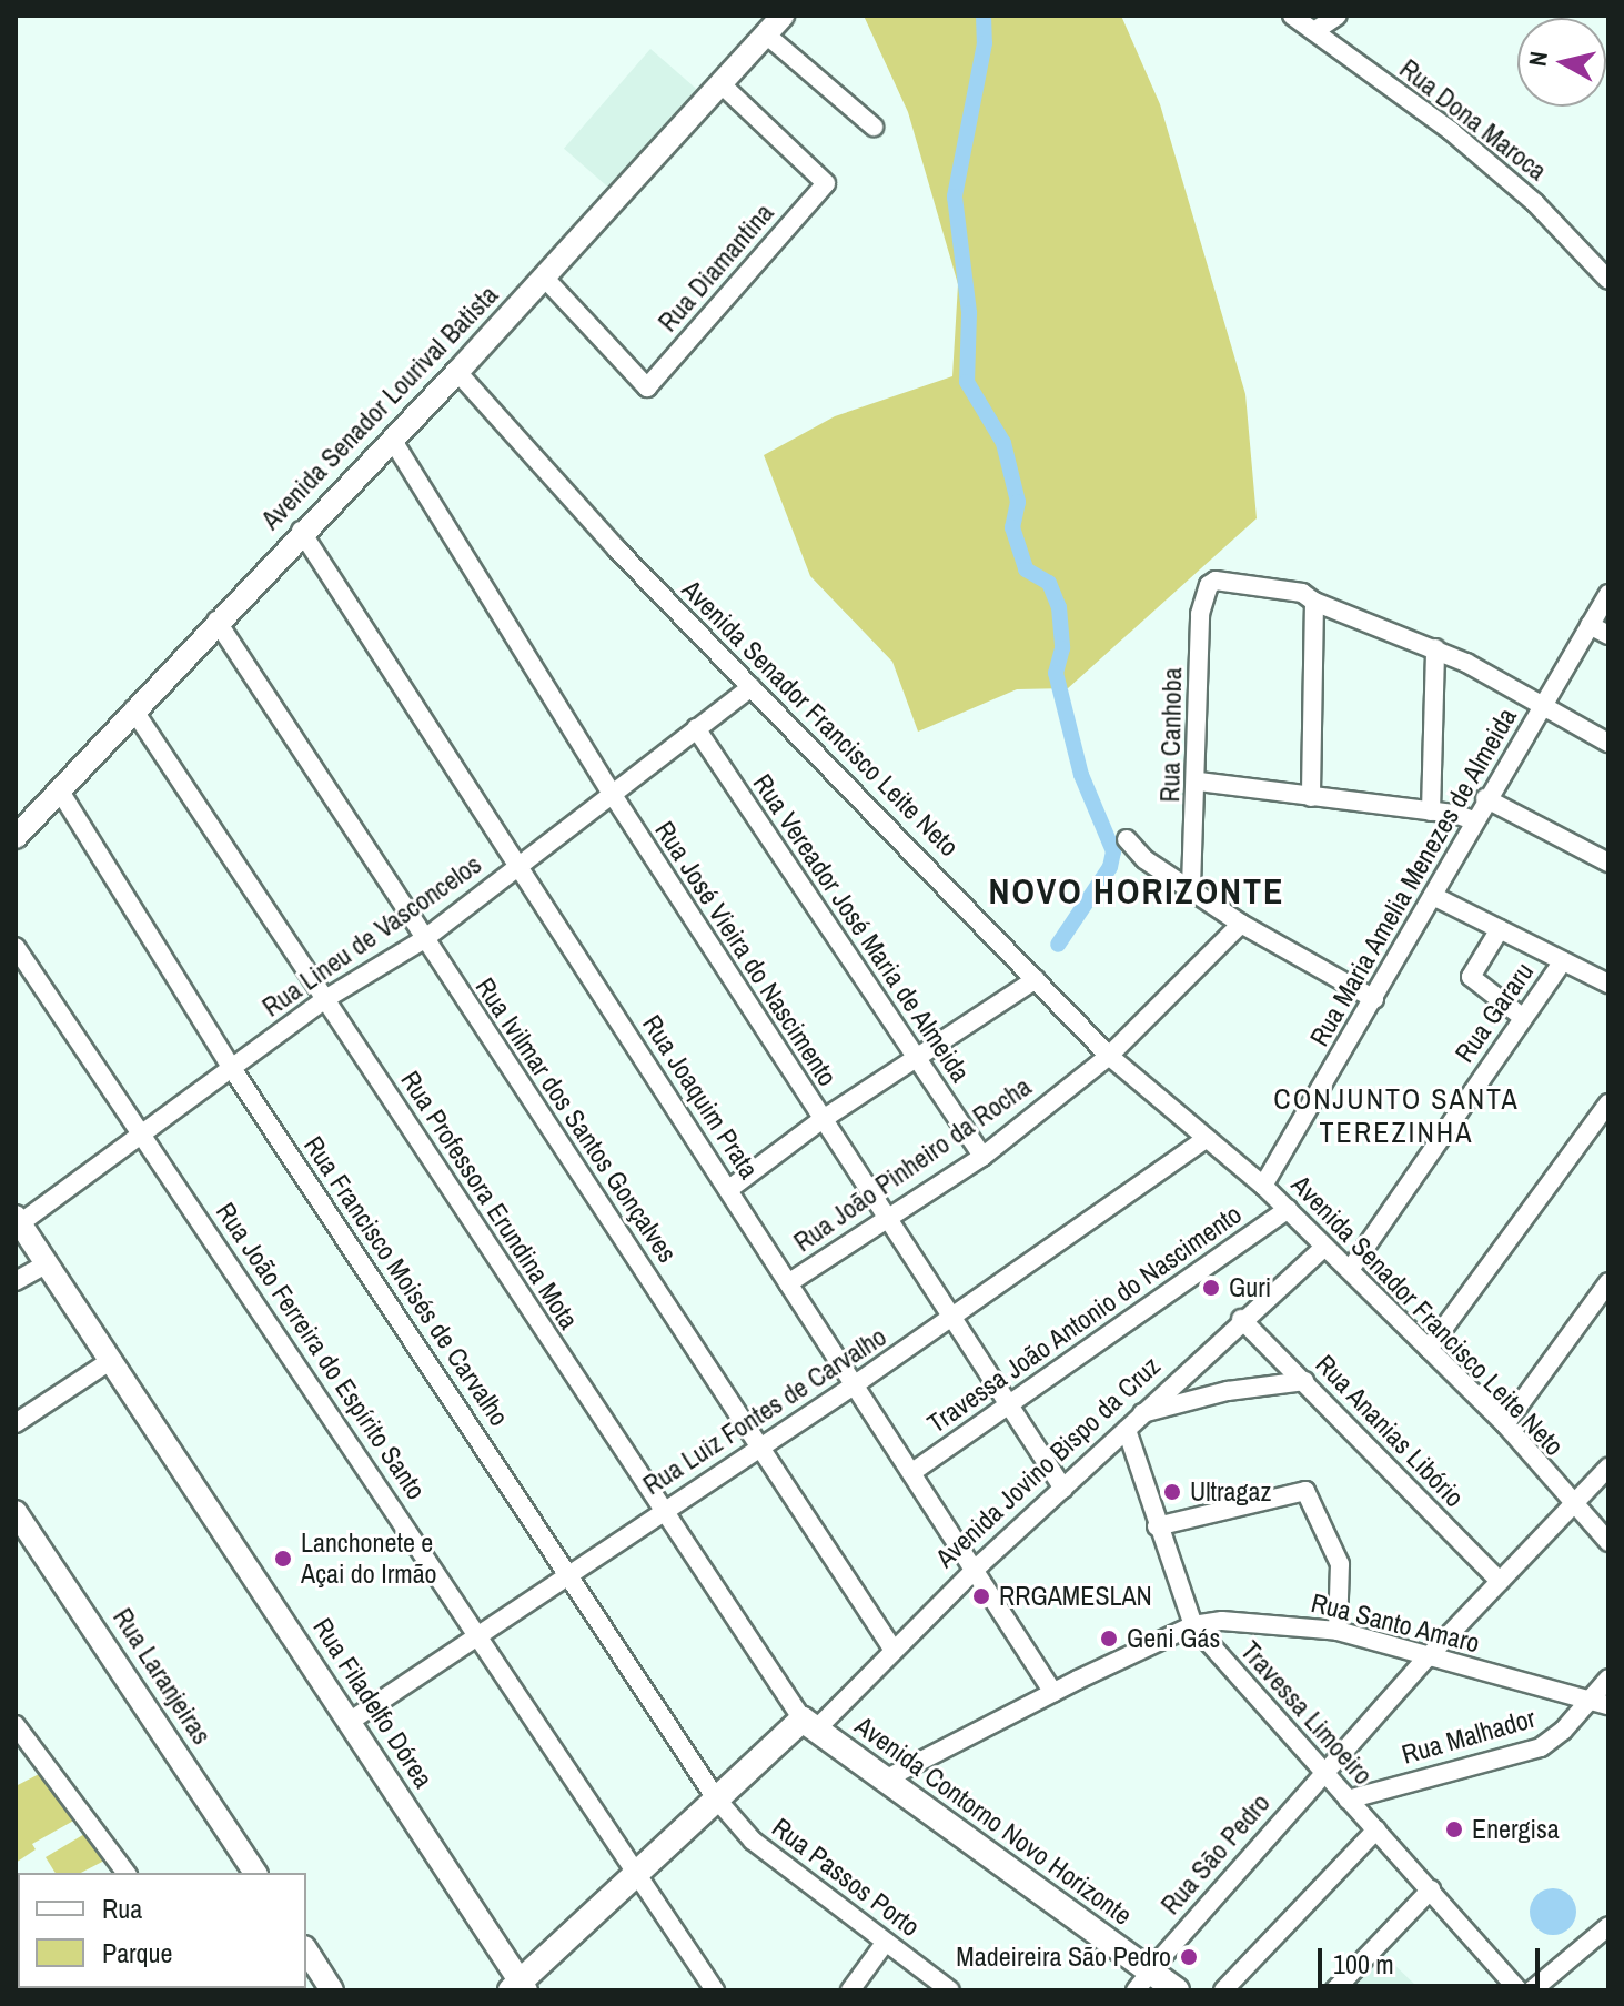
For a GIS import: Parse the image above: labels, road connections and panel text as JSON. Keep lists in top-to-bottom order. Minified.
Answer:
{"streets":{"main road":["Avenida Jovino Bispo da Cruz","Avenida Contorno Novo Horizonte"],"street":["Rua Dona Maroca","Rua Diamantina","Avenida Senador Lourival Batista","Avenida Senador Francisco Leite Neto","Rua Canhoba","Rua Maria Amelia Menezes de Almeida","Rua Vereador José Maria de Almeida","Rua Lineu de Vasconcelos","Rua José Vieira do Nascimento","Rua Gararu","Rua Joaquim Prata","Rua Ivilmar dos Santos Gonçalves","Rua João Pinheiro da Rocha","Rua Professora Erundina Mota","Rua Francisco Moisés de Carvalho","Travessa João Antonio do Nascimento","Rua João Ferreira do Espírito Santo","Rua Luiz Fontes de Carvalho","Rua Ananias Libório","Rua Santo Amaro","Rua Laranjeiras","Rua Filadelfo Dórea","Travessa Limoeiro","Rua Malhador","Rua São Pedro","Rua Passos Porto"]},"crossings":[["Rua Diamantina","Avenida Senador Lourival Batista"],["Avenida Senador Lourival Batista","Avenida Senador Francisco Leite Neto"],["Avenida Senador Lourival Batista","Rua José Vieira do Nascimento"],["Avenida Senador Lourival Batista","Rua Joaquim Prata"],["Avenida Senador Lourival Batista","Rua Ivilmar dos Santos Gonçalves"],["Avenida Senador Lourival Batista","Rua Professora Erundina Mota"],["Avenida Senador Lourival Batista","Rua Francisco Moisés de Carvalho"],["Avenida Senador Francisco Leite Neto","Rua Maria Amelia Menezes de Almeida"],["Avenida Senador Francisco Leite Neto","Rua Lineu de Vasconcelos"],["Avenida Senador Francisco Leite Neto","Rua Gararu"],["Avenida Senador Francisco Leite Neto","Rua João Pinheiro da Rocha"],["Avenida Senador Francisco Leite Neto","Travessa João Antonio do Nascimento"],["Avenida Senador Francisco Leite Neto","Rua Luiz Fontes de Carvalho"],["Avenida Senador Francisco Leite Neto","Avenida Jovino Bispo da Cruz"],["Avenida Senador Francisco Leite Neto","Rua São Pedro"],["Rua Vereador José Maria de Almeida","Rua Lineu de Vasconcelos"],["Rua Vereador José Maria de Almeida","Rua João Pinheiro da Rocha"],["Rua Lineu de Vasconcelos","Rua José Vieira do Nascimento"],["Rua Lineu de Vasconcelos","Rua Joaquim Prata"],["Rua Lineu de Vasconcelos","Rua Ivilmar dos Santos Gonçalves"],["Rua Lineu de Vasconcelos","Rua Professora Erundina Mota"],["Rua Lineu de Vasconcelos","Rua Francisco Moisés de Carvalho"],["Rua Lineu de Vasconcelos","Rua João Ferreira do Espírito Santo"],["Rua Lineu de Vasconcelos","Rua Filadelfo Dórea"],["Rua José Vieira do Nascimento","Rua João Pinheiro da Rocha"],["Rua José Vieira do Nascimento","Travessa João Antonio do Nascimento"],["Rua José Vieira do Nascimento","Rua Luiz Fontes de Carvalho"],["Rua José Vieira do Nascimento","Avenida Jovino Bispo da Cruz"],["Rua Joaquim Prata","Rua João Pinheiro da Rocha"],["Rua Joaquim Prata","Travessa João Antonio do Nascimento"],["Rua Joaquim Prata","Rua Luiz Fontes de Carvalho"],["Rua Joaquim Prata","Avenida Jovino Bispo da Cruz"],["Rua Joaquim Prata","Rua Santo Amaro"],["Rua Ivilmar dos Santos Gonçalves","Rua Luiz Fontes de Carvalho"],["Rua Ivilmar dos Santos Gonçalves","Avenida Jovino Bispo da Cruz"],["Rua Professora Erundina Mota","Rua Luiz Fontes de Carvalho"],["Rua Professora Erundina Mota","Avenida Jovino Bispo da Cruz"],["Rua Professora Erundina Mota","Avenida Contorno Novo Horizonte"],["Rua Francisco Moisés de Carvalho","Rua Luiz Fontes de Carvalho"],["Rua Francisco Moisés de Carvalho","Avenida Jovino Bispo da Cruz"],["Rua Francisco Moisés de Carvalho","Rua Passos Porto"],["Rua João Ferreira do Espírito Santo","Rua Luiz Fontes de Carvalho"],["Rua João Ferreira do Espírito Santo","Avenida Jovino Bispo da Cruz"],["Rua Luiz Fontes de Carvalho","Rua Filadelfo Dórea"],["Rua Ananias Libório","Avenida Jovino Bispo da Cruz"],["Rua Ananias Libório","Rua São Pedro"],["Avenida Jovino Bispo da Cruz","Rua Filadelfo Dórea"],["Avenida Jovino Bispo da Cruz","Travessa Limoeiro"],["Avenida Jovino Bispo da Cruz","Avenida Contorno Novo Horizonte"],["Avenida Jovino Bispo da Cruz","Rua Passos Porto"],["Rua Santo Amaro","Travessa Limoeiro"],["Rua Santo Amaro","Rua Malhador"],["Rua Santo Amaro","Avenida Contorno Novo Horizonte"],["Rua Santo Amaro","Rua São Pedro"],["Travessa Limoeiro","Rua Malhador"],["Travessa Limoeiro","Rua São Pedro"],["Avenida Contorno Novo Horizonte","Rua São Pedro"]],"districts":["NOVO HORIZONTE","CONJUNTO SANTA TEREZINHA"],"places":["Guri","Ultragaz","Lanchonete e Açai do Irmão","RRGAMESLAN","Geni Gás","Energisa","Madeireira São Pedro"],"legend":["Rua","Parque"],"scale_bar":"100 m","north":"left"}
